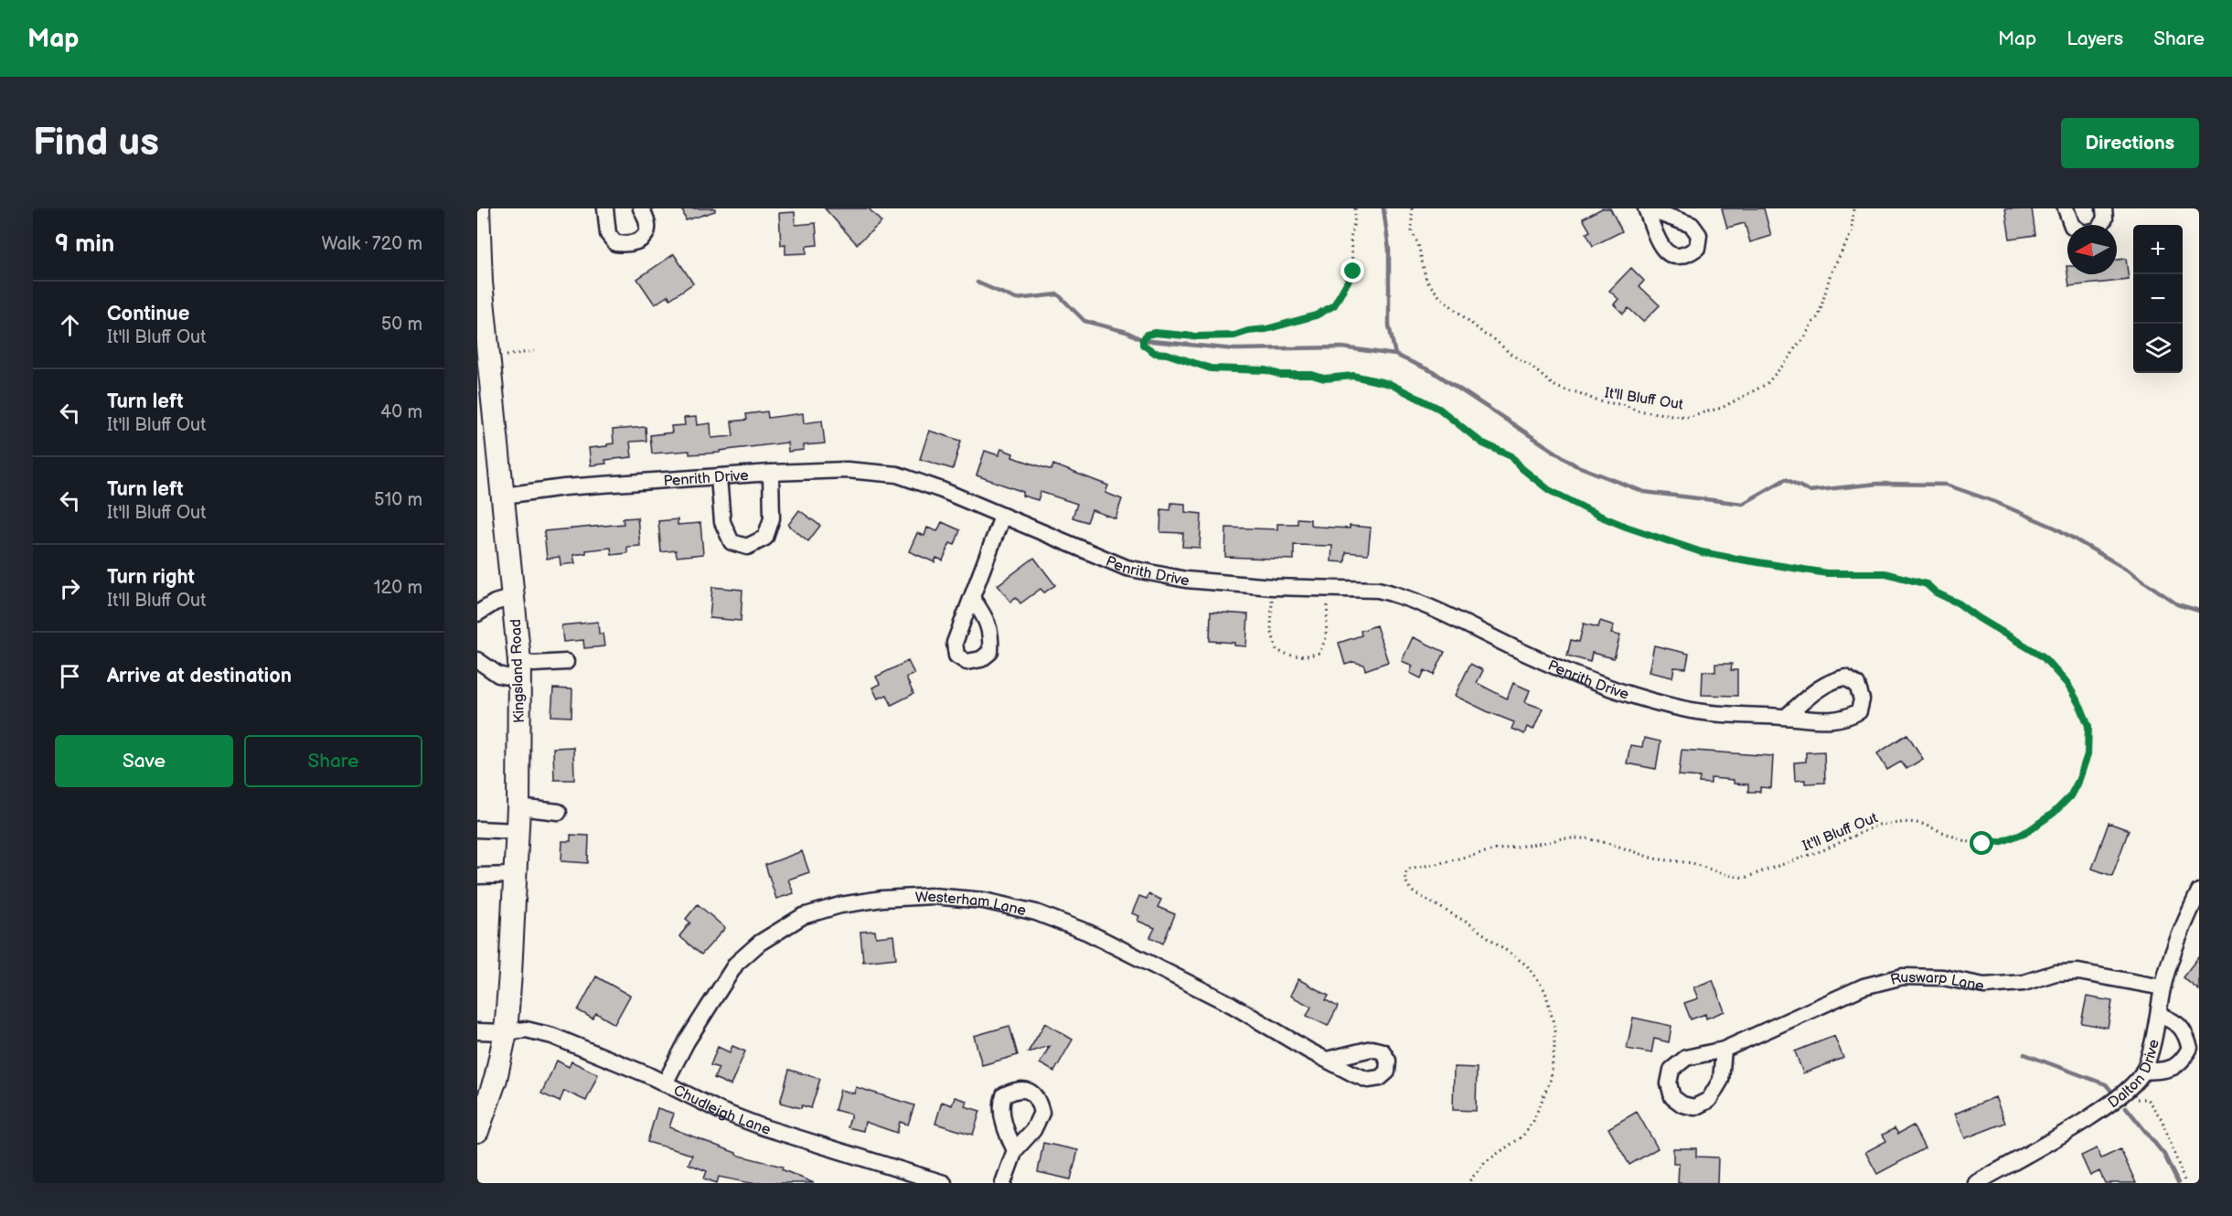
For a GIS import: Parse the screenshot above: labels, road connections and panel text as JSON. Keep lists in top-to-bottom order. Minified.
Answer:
{"streets":{"street":["Penrith Drive","Kingsland Road","Westerham Lane","Ruswarp Lane","Dalton Drive","Chudleigh Lane"],"path":["It'll Bluff Out"]},"crossings":[["Penrith Drive","Kingsland Road"],["Kingsland Road","Chudleigh Lane"],["Westerham Lane","Chudleigh Lane"],["Ruswarp Lane","Dalton Drive"]],"north":"left","page":{"header":"Map","nav":["Map","Layers","Share"],"buttons":["Directions",["Save","Share"]],"title":"Find us","heading":["9 min","Walk · 720 m"],"map_buttons":["+","−"],"list":[["Continue","It'll Bluff Out","50 m"],["Turn left","It'll Bluff Out","40 m"],["Turn left","It'll Bluff Out","510 m"],["Turn right","It'll Bluff Out","120 m"],"Arrive at destination"]}}
